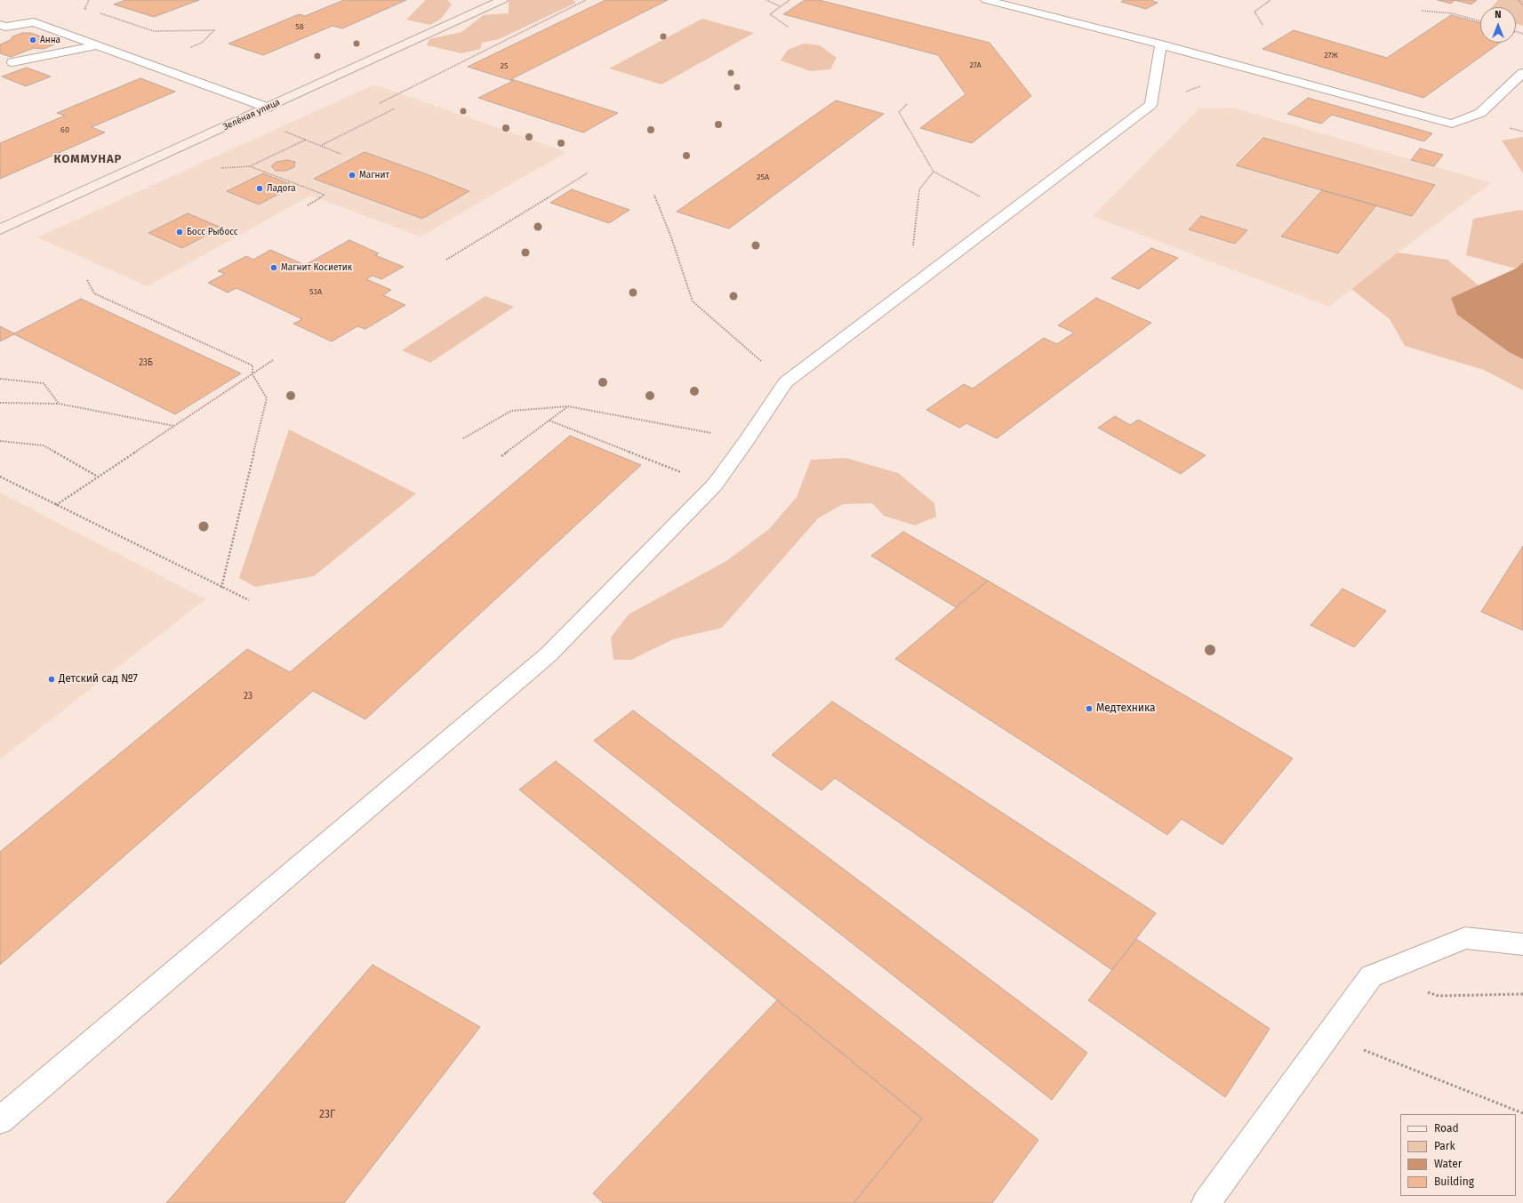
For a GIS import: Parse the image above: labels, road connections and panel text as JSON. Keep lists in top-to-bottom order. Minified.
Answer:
{"streets":{"street":["Зелёная улица"]},"districts":["КОММУНАР"],"places":["Анна","Магнит","Ладога","Босс Рыбосс","Магнит Косиетик","Детский сад №7","Медтехника"],"house_numbers":["58","27Ж","27А","25","60","25А","53А","23Б","23","23Г"],"legend":["Road","Park","Water","Building"],"north":"top"}
